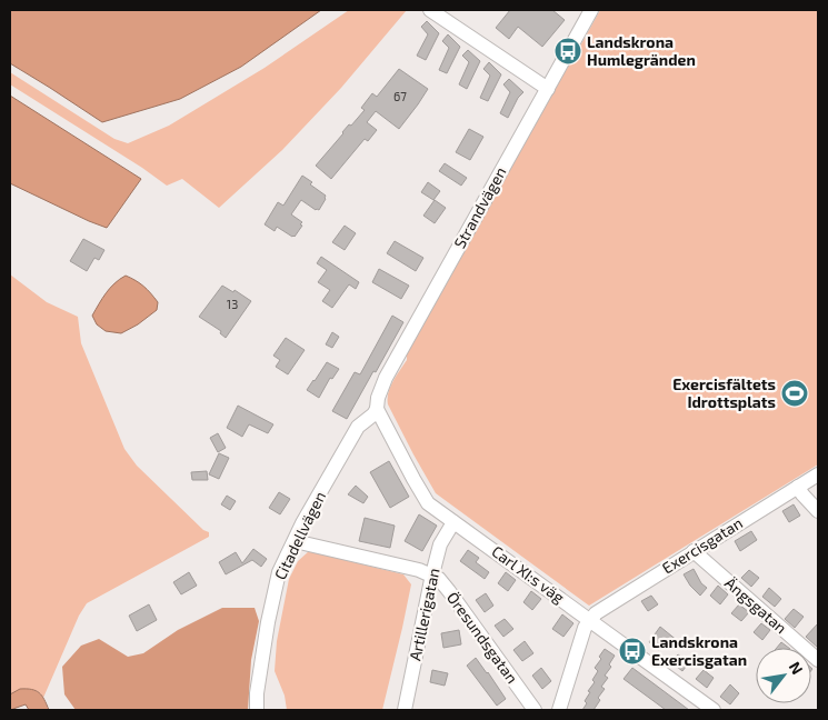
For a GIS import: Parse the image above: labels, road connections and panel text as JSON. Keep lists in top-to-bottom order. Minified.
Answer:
{"streets":{"street":["Strandvägen","Citadellvägen","Exercisgatan","Carl XI:s väg","Ängsgatan","Artillerigatan","Öresundsgatan"]},"crossings":[["Strandvägen","Citadellvägen"],["Strandvägen","Carl XI:s väg"],["Citadellvägen","Carl XI:s väg"],["Citadellvägen","Öresundsgatan"],["Exercisgatan","Carl XI:s väg"],["Exercisgatan","Ängsgatan"],["Carl XI:s väg","Artillerigatan"],["Artillerigatan","Öresundsgatan"]],"places":{"bus stop":["Landskrona Humlegränden","Landskrona Exercisgatan"],"sports":["Exercisfältets Idrottsplats"]},"house_numbers":["67","13"],"north":"top right"}
